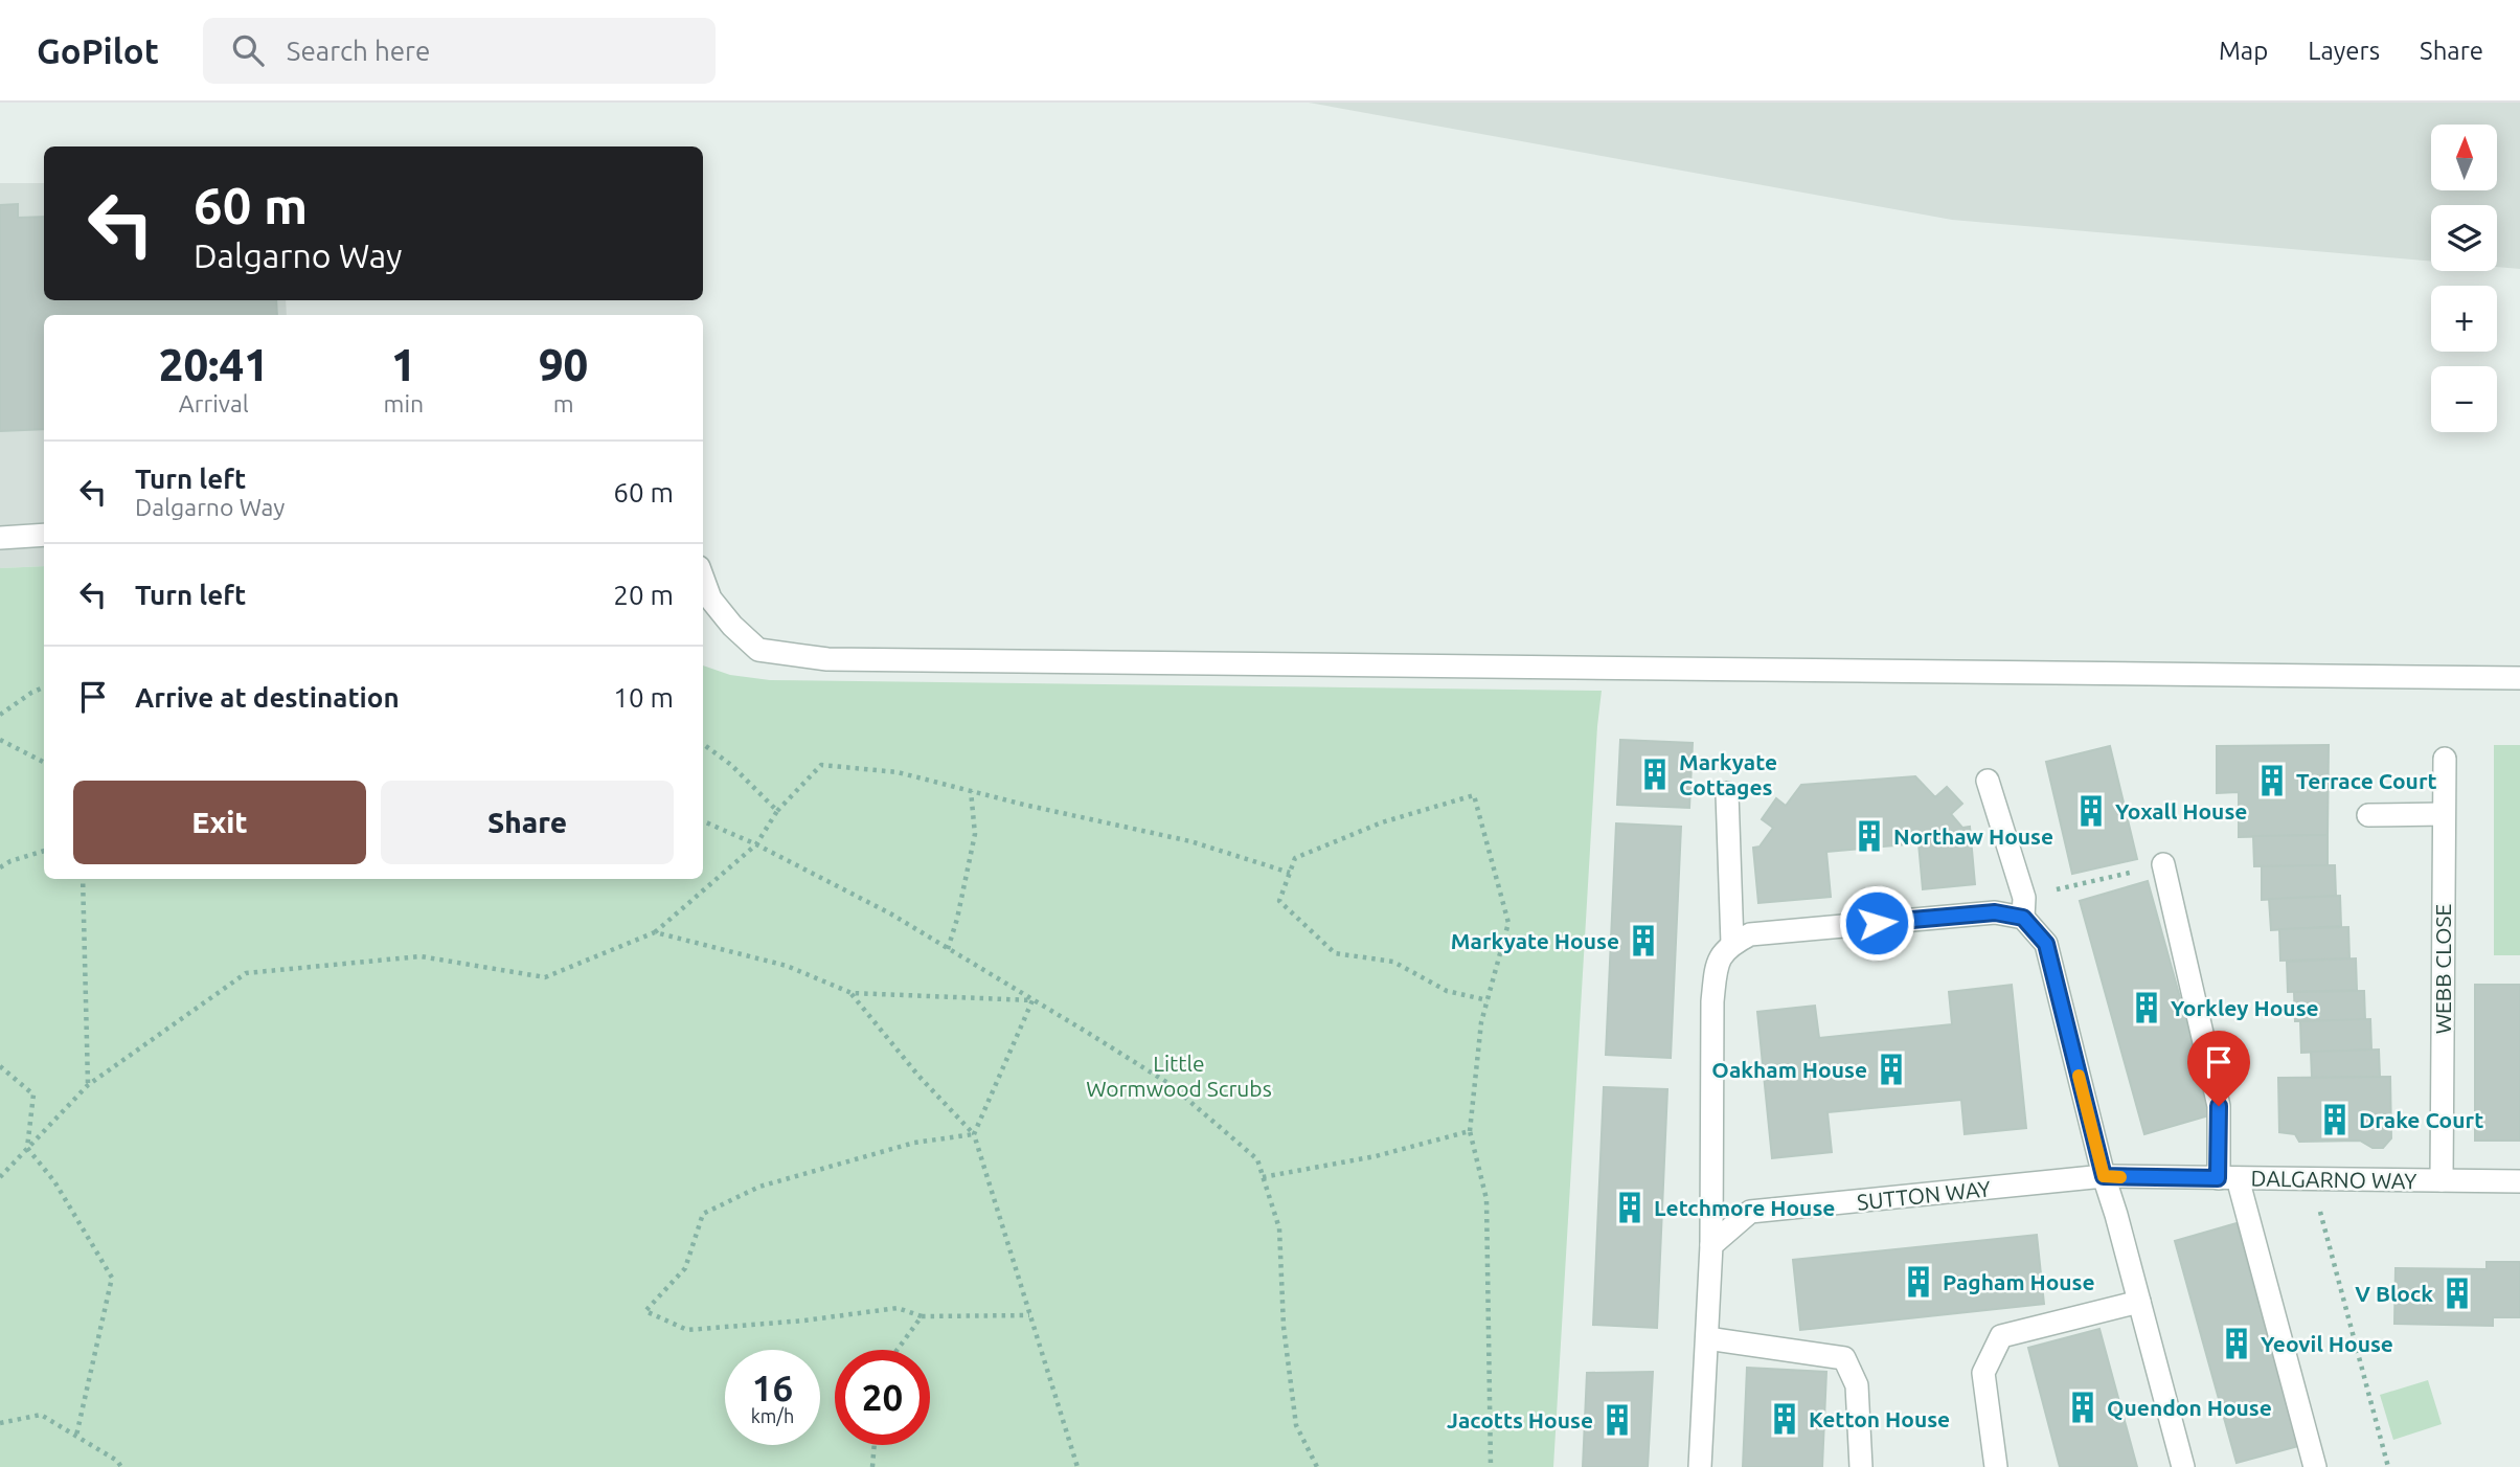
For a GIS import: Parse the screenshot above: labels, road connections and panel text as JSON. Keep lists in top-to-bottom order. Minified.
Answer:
{"streets":{"street":["WEBB CLOSE","DALGARNO WAY","SUTTON WAY"]},"crossings":[["WEBB CLOSE","DALGARNO WAY"],["DALGARNO WAY","SUTTON WAY"]],"parks":["Little Wormwood Scrubs"],"places":{"building":["Markyate Cottages","Terrace Court","Yoxall House","Northaw House","Markyate House","Yorkley House","Oakham House","Drake Court","Letchmore House","Pagham House","V Block","Yeovil House","Quendon House","Ketton House","Jacotts House"]},"north":"top","page":{"header":"GoPilot","search":"Search here","nav":["Map","Layers","Share"],"map_buttons":["+","−"],"turn":["60 m","Dalgarno Way"],"eta":["20:41","Arrival","1","min","90","m"],"list":[{"name":"Turn left","note":"Dalgarno Way","value":"60 m"},{"name":"Turn left","value":"20 m"},{"name":"Arrive at destination","value":"10 m"}],"buttons":["Exit","Share"],"speed":"16 km/h","limit":"20"}}
